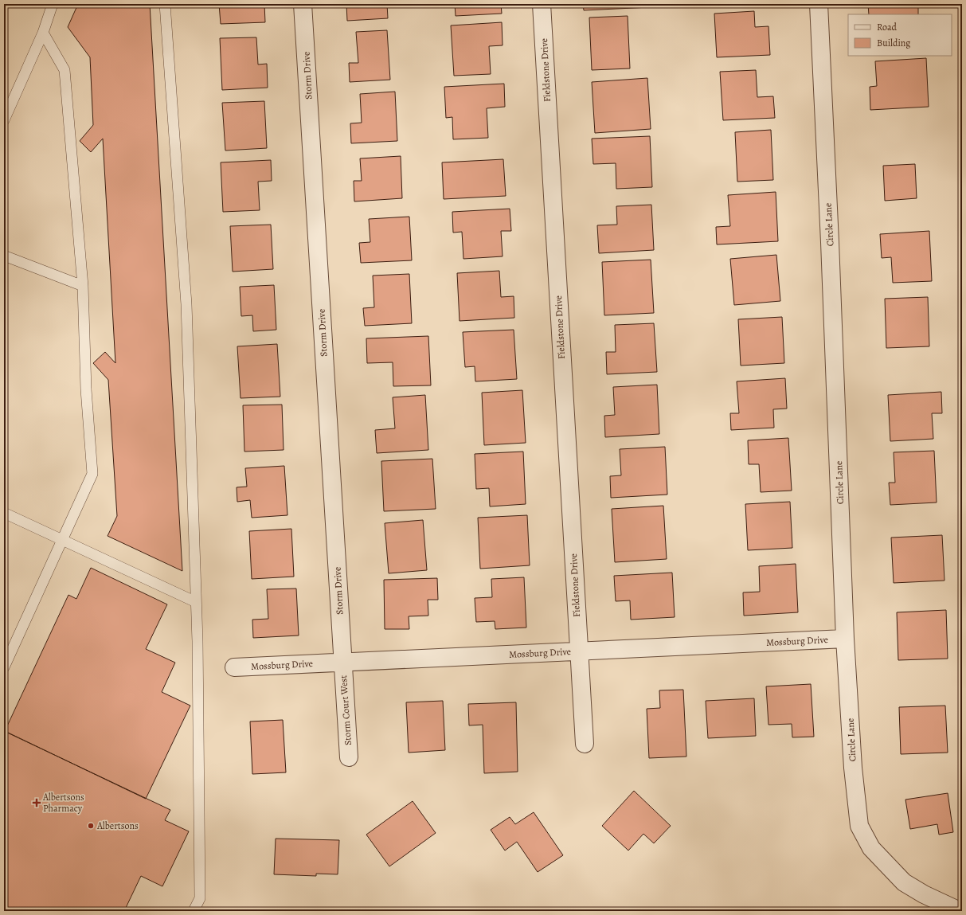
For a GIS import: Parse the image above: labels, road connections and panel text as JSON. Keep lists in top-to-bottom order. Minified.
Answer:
{"streets":{"street":["Fieldstone Drive","Storm Drive","Circle Lane","Mossburg Drive","Storm Court West"]},"crossings":[["Fieldstone Drive","Mossburg Drive"],["Storm Drive","Mossburg Drive"],["Storm Drive","Storm Court West"],["Circle Lane","Mossburg Drive"],["Mossburg Drive","Storm Court West"]],"places":{"health":["Albertsons Pharmacy"],"other":["Albertsons"]},"legend":["Road","Building"]}
